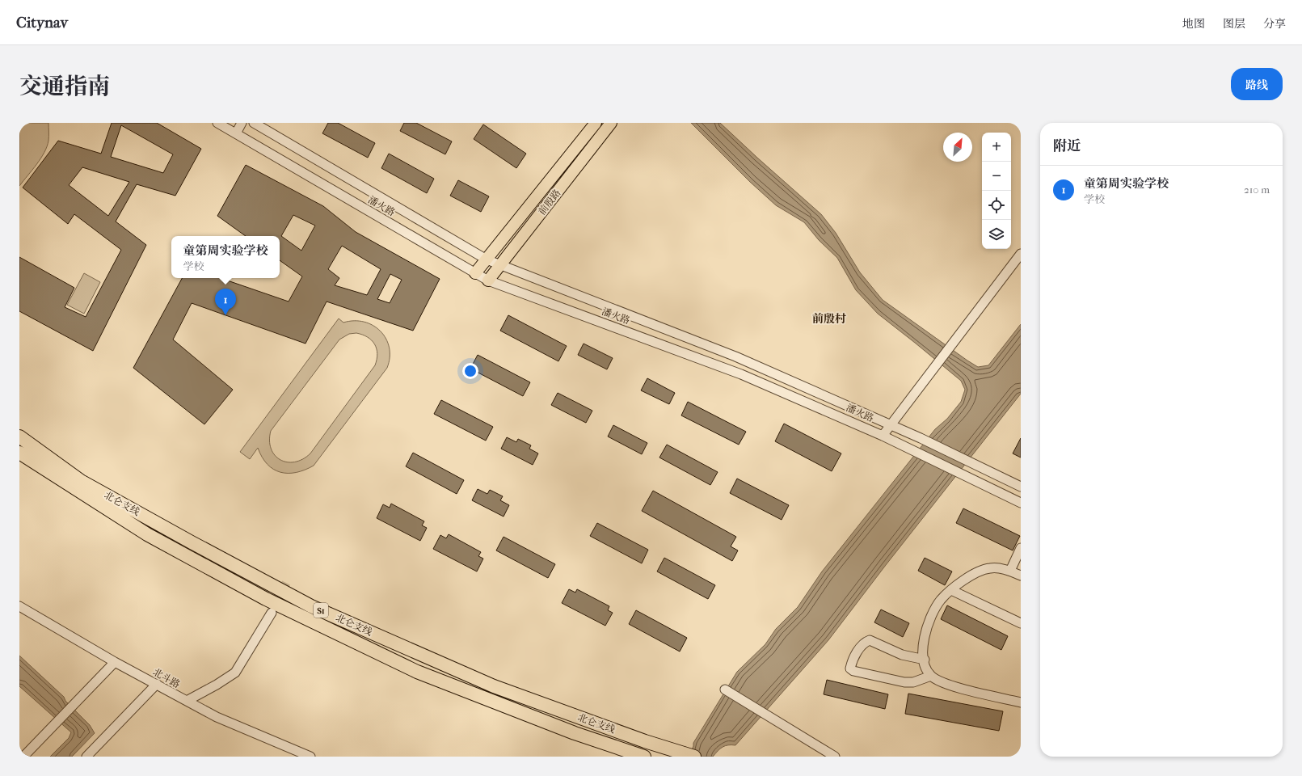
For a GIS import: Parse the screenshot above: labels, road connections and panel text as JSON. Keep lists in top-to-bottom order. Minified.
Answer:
{"streets":{"highway":["北仑支线","S1"],"main road":["前殷路"],"street":["潘火路","北斗路"]},"crossings":[["前殷路","潘火路"]],"districts":["前殷村"],"north":"top right","page":{"header":"Citynav","nav":["地图","图层","分享"],"title":"交通指南","buttons":"路线","heading":"附近","map_buttons":["+","−"],"list":[{"mark":"1","name":"童第周实验学校","note":"学校","value":"210 m"}],"popup":["童第周实验学校","学校"],"pins":"1"}}
